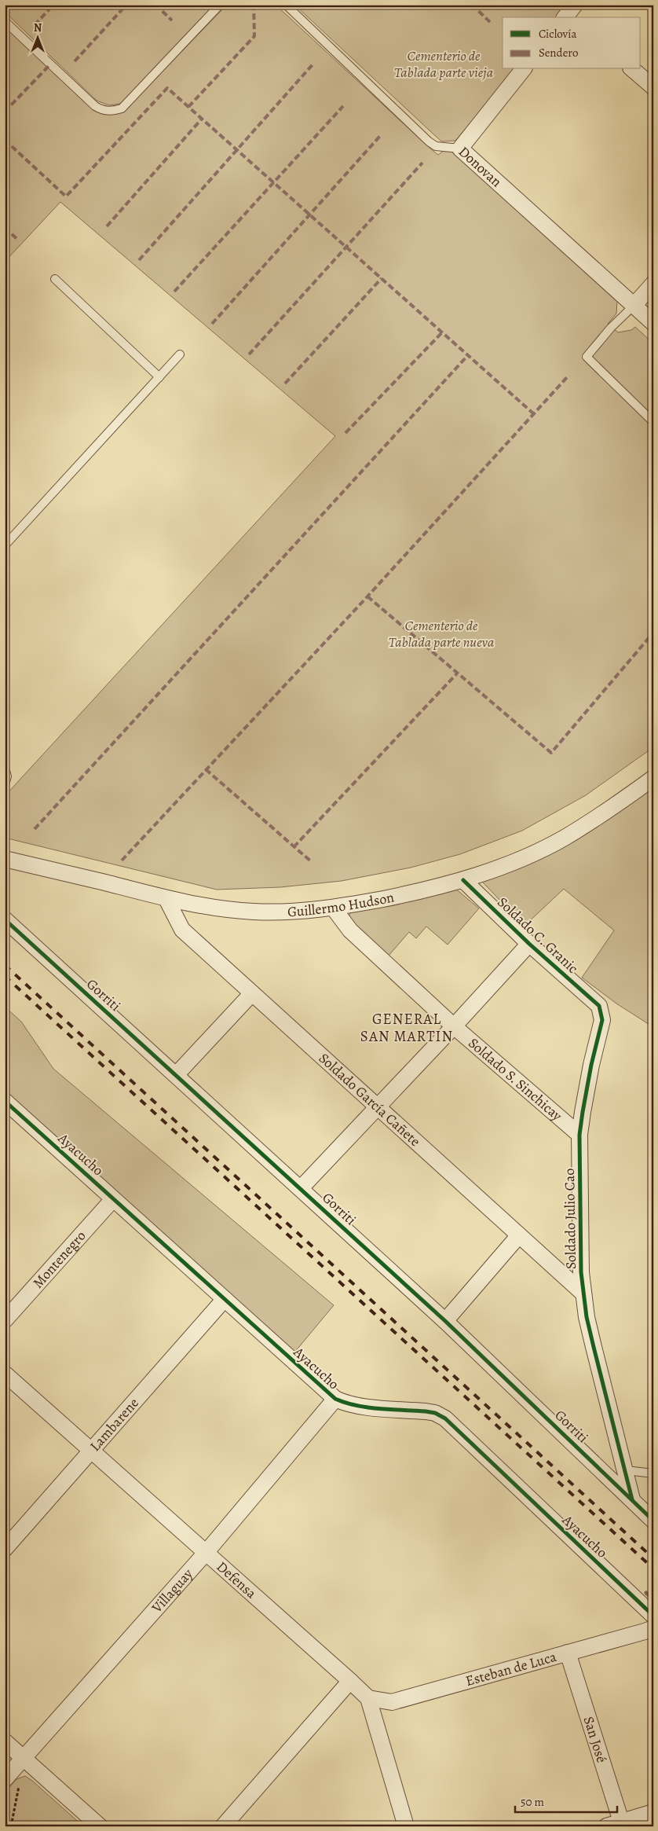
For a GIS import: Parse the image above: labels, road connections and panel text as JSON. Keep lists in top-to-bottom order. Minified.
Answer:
{"streets":{"street":["Donovan","Guillermo Hudson","Soldado C. Granic","Gorriti","Soldado S. Sinchicay","Soldado García Cañete","Ayacucho","Soldado Julio Cao","Montenegro","Lambarene","Defensa","Villaguay","Esteban de Luca","San José"]},"crossings":[["Guillermo Hudson","Soldado C. Granic"],["Guillermo Hudson","Soldado S. Sinchicay"],["Guillermo Hudson","Soldado García Cañete"],["Soldado C. Granic","Soldado Julio Cao"],["Gorriti","Soldado Julio Cao"],["Soldado S. Sinchicay","Soldado Julio Cao"],["Soldado García Cañete","Soldado Julio Cao"],["Ayacucho","Montenegro"],["Ayacucho","Lambarene"],["Ayacucho","Villaguay"],["Lambarene","Defensa"],["Defensa","Villaguay"],["Defensa","Esteban de Luca"],["Esteban de Luca","San José"]],"districts":["GENERAL SAN MARTIN"],"parks":["Cementerio de Tablada parte vieja","Cementerio de Tablada parte nueva"],"legend":["Ciclovía","Sendero"],"scale_bar":"50 m","north":"top"}
